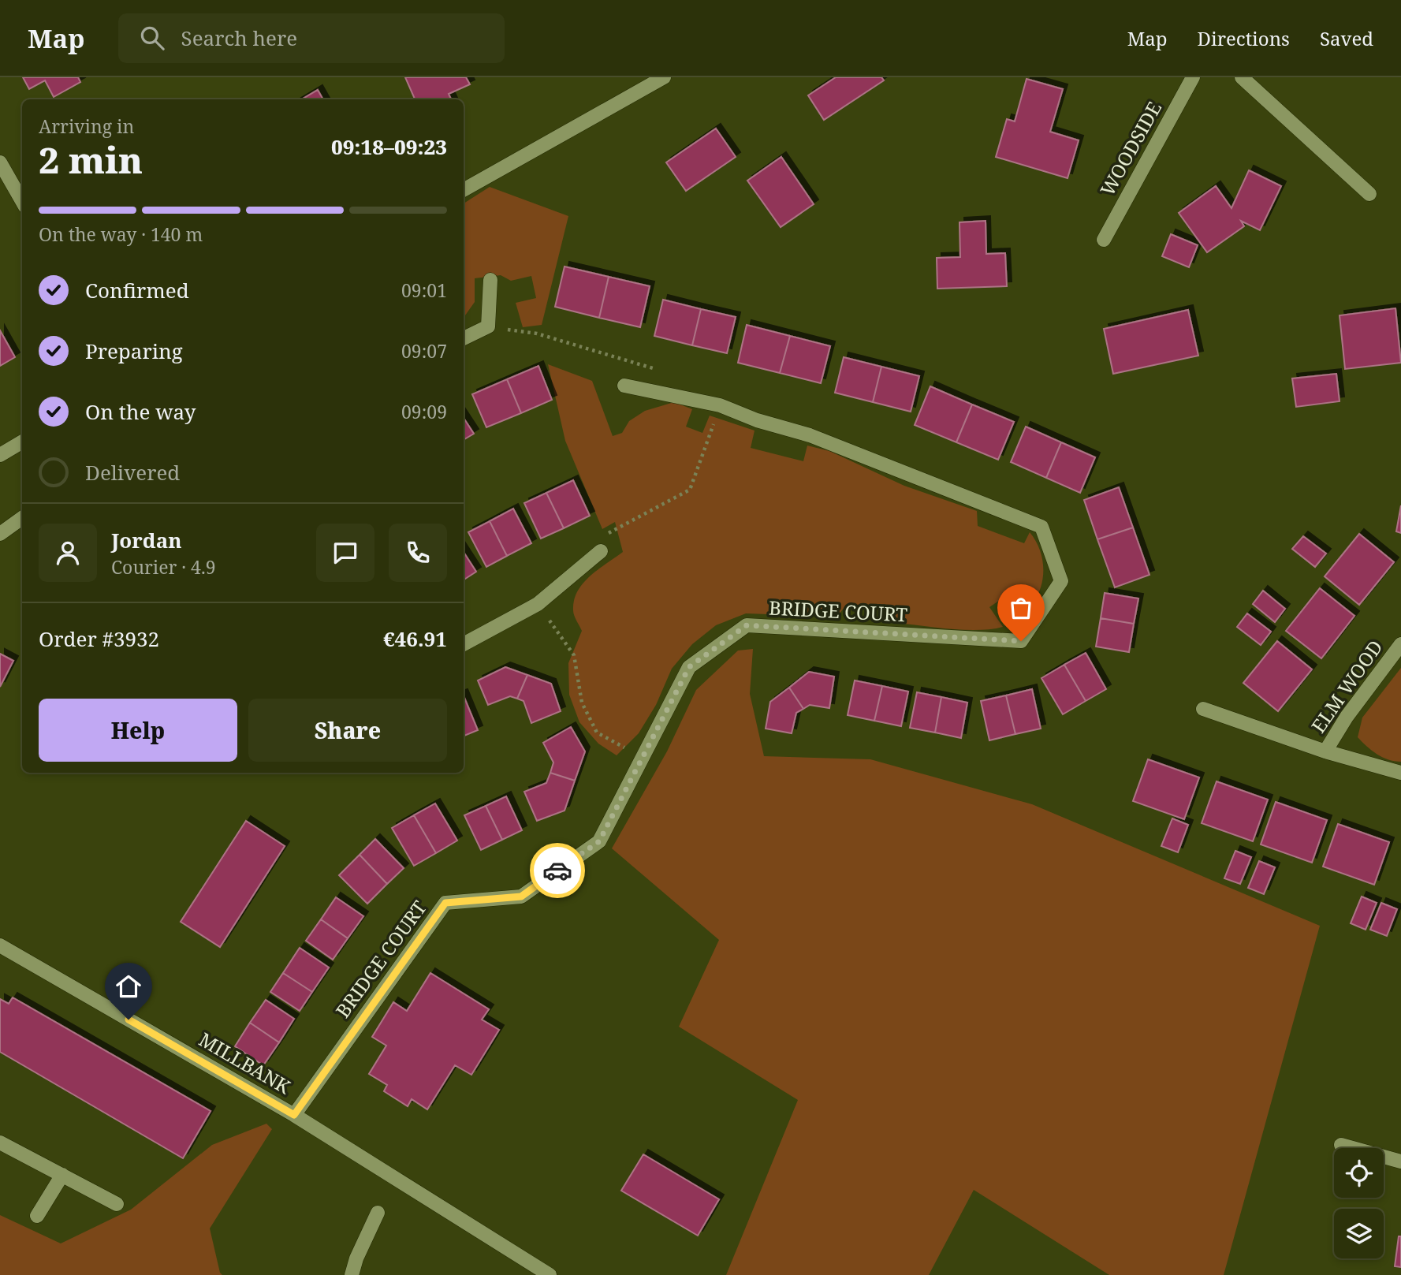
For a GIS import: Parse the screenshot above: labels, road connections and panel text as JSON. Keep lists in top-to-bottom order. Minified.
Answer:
{"streets":{"street":["WOODSIDE","BRIDGE COURT","ELM WOOD","MILLBANK"]},"crossings":[["BRIDGE COURT","MILLBANK"]],"page":{"header":"Map","search":"Search here","nav":["Map","Directions","Saved"],"heading":["2 min","Arriving in","09:18–09:23"],"panel":["Jordan","Courier · 4.9","Order #3932","€46.91"],"bar":"On the way · 140 m","list":[["Confirmed","09:01"],["Preparing","09:07"],["On the way","09:09"],"Delivered"],"buttons":["Help","Share"]}}
